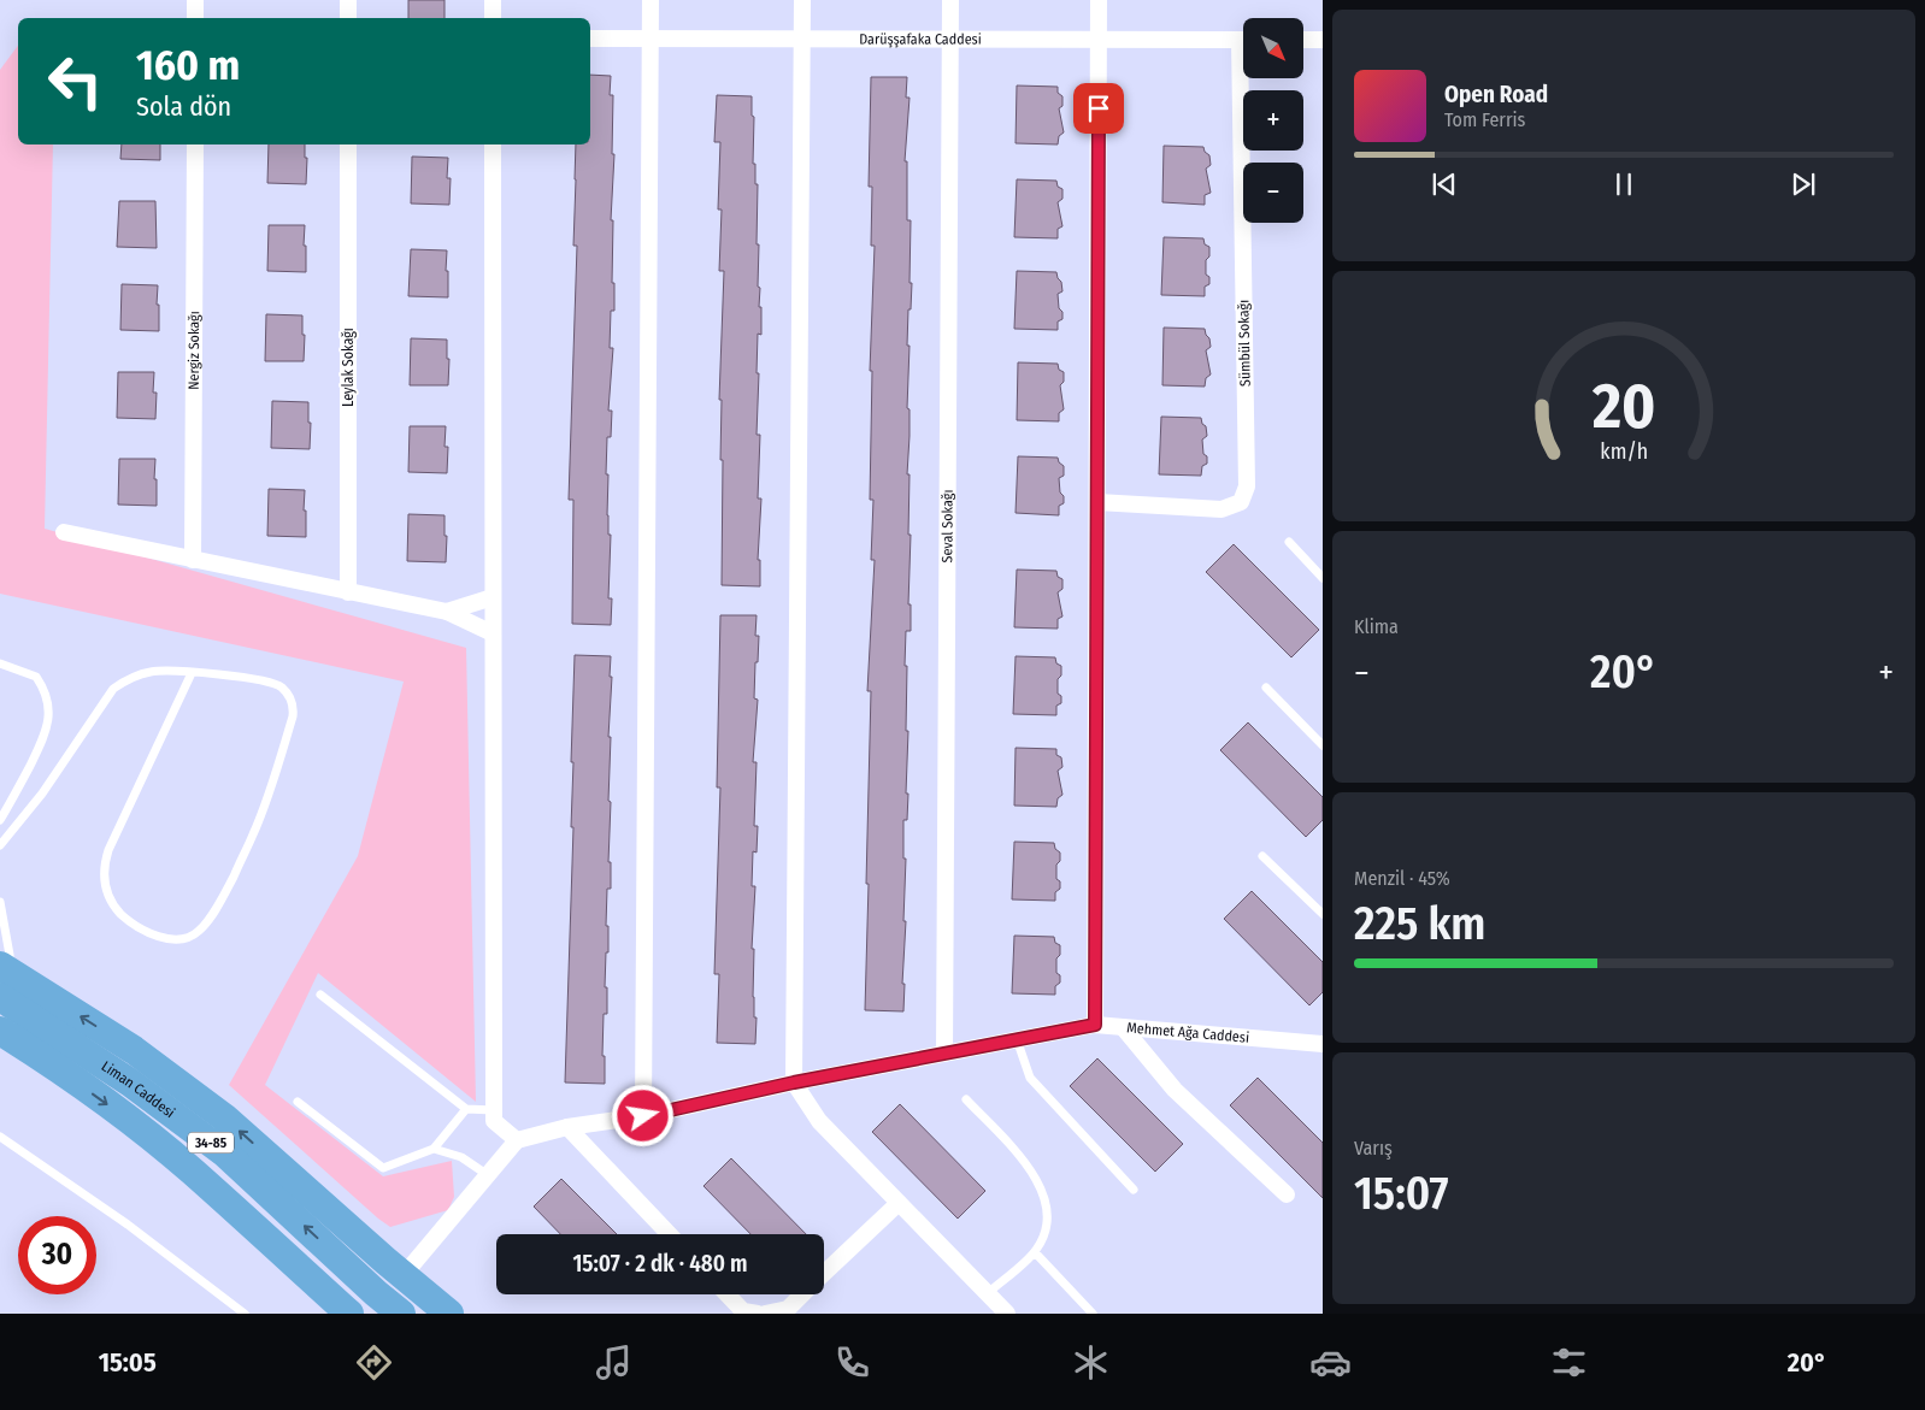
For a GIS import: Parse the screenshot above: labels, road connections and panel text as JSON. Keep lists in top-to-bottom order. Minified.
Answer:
{"streets":{"highway":["Liman Caddesi","34-85"],"street":["Darüşşafaka Caddesi","Sümbül Sokağı","Nergiz Sokağı","Leylak Sokağı","Seval Sokağı","Mehmet Ağa Caddesi"]},"crossings":[["Darüşşafaka Caddesi","Seval Sokağı"],["Seval Sokağı","Mehmet Ağa Caddesi"]],"north":"bottom right","page":{"map_buttons":["+","−"],"turn":["160 m","Sola dön"],"song":["Open Road","Tom Ferris"],"tile":["Klima",["Menzil · 45%","225 km"],["Varış","15:07"]],"heat":["−","20°","+"],"limit":"30","trip":"15:07 · 2 dk · 480 m","tabs":["15:05","20°"],"gauge":["20","km/h"]}}
